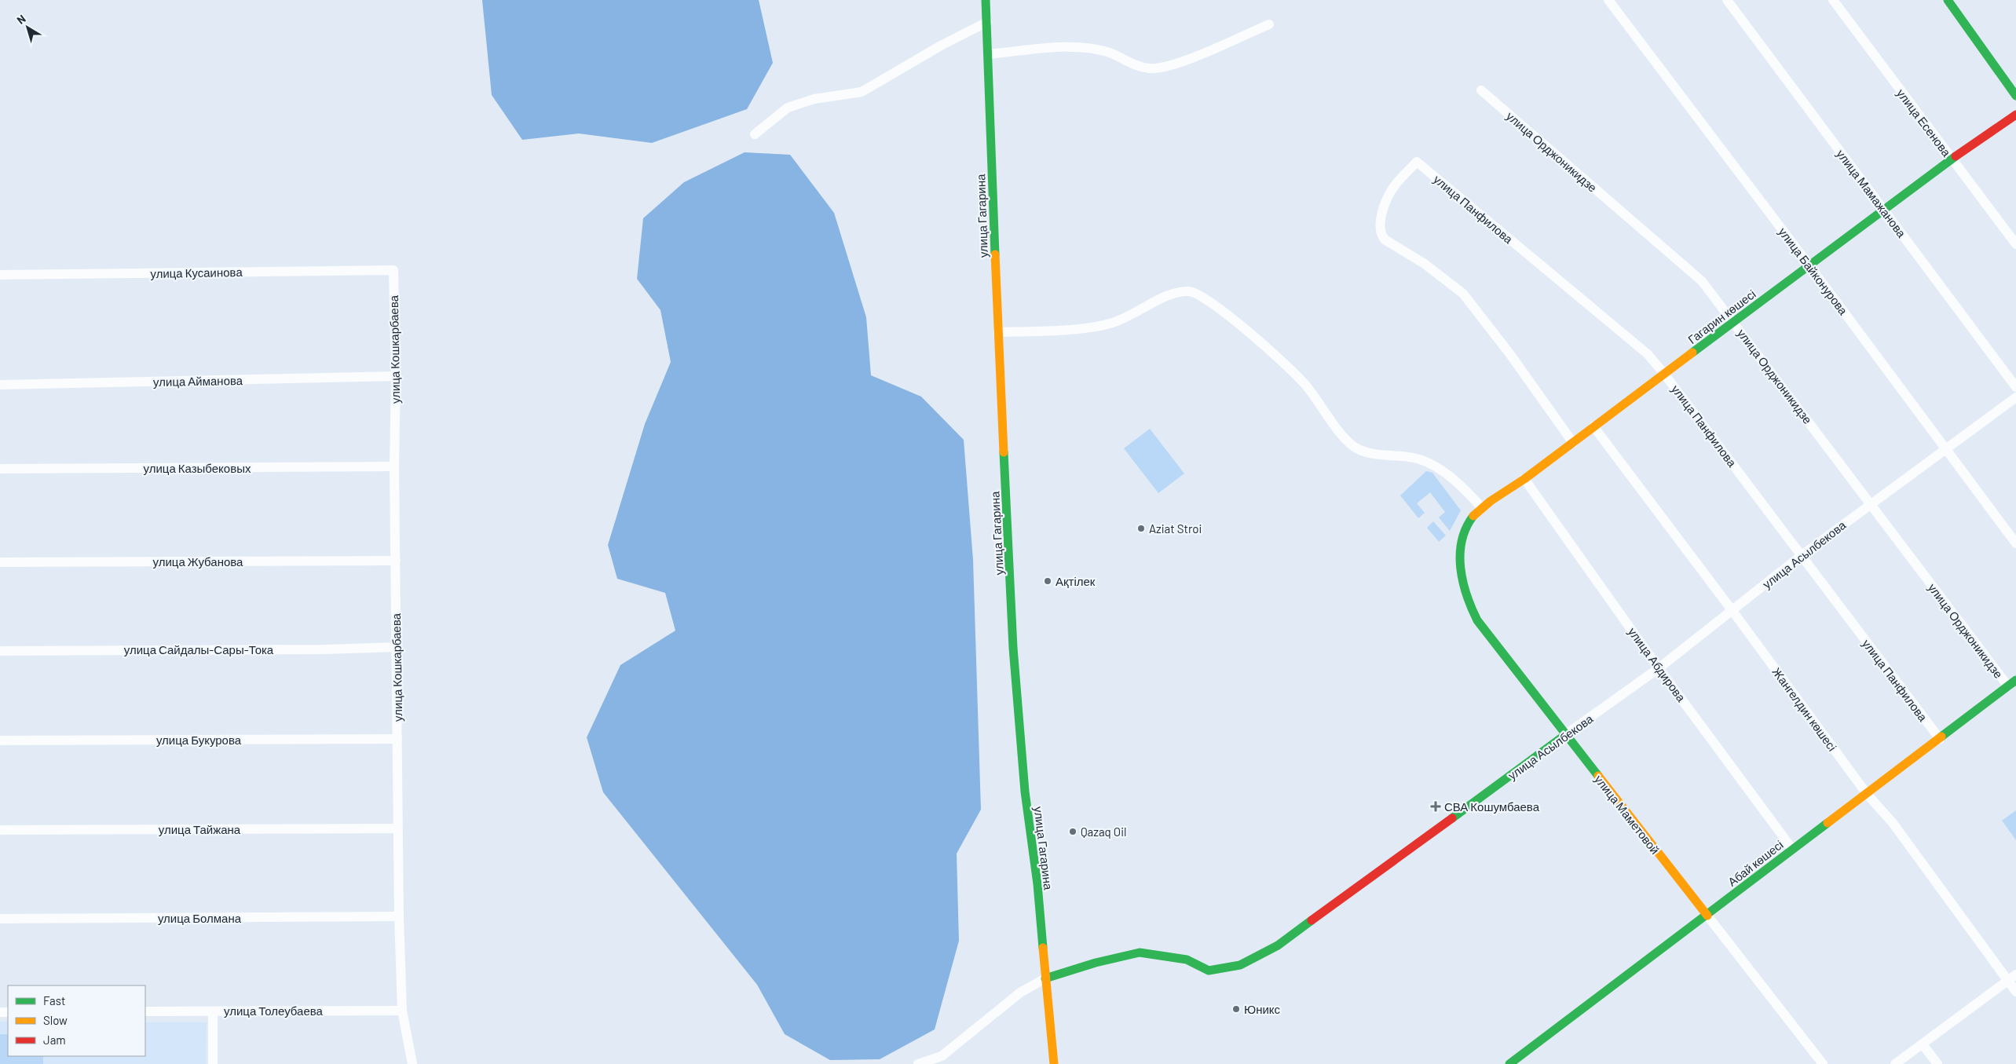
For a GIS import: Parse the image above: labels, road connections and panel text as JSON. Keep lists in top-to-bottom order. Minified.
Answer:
{"streets":{"street":["улица Есенова","улица Орджоникидзе","улица Мамажанова","улица Панфилова","улица Гагарина","улица Байконурова","улица Кусаинова","Гагарин көшесі","улица Кошкарбаева","улица Айманова","улица Казыбековых","улица Асылбекова","улица Жубанова","улица Сайдалы-Сары-Тока","улица Абдирова","Жангелдин көшесі","улица Букурова","улица Маметовой","улица Тайжана","Абай көшесі","улица Болмана","улица Толеубаева"]},"crossings":[["улица Есенова","Гагарин көшесі"],["улица Орджоникидзе","Гагарин көшесі"],["улица Орджоникидзе","улица Асылбекова"],["улица Орджоникидзе","Абай көшесі"],["улица Мамажанова","Гагарин көшесі"],["улица Панфилова","Гагарин көшесі"],["улица Панфилова","улица Асылбекова"],["улица Панфилова","Абай көшесі"],["улица Гагарина","улица Асылбекова"],["улица Байконурова","Гагарин көшесі"],["улица Байконурова","улица Асылбекова"],["улица Кусаинова","улица Кошкарбаева"],["Гагарин көшесі","улица Абдирова"],["Гагарин көшесі","Жангелдин көшесі"],["Гагарин көшесі","улица Маметовой"],["улица Кошкарбаева","улица Айманова"],["улица Кошкарбаева","улица Казыбековых"],["улица Кошкарбаева","улица Жубанова"],["улица Кошкарбаева","улица Сайдалы-Сары-Тока"],["улица Кошкарбаева","улица Букурова"],["улица Кошкарбаева","улица Тайжана"],["улица Кошкарбаева","улица Болмана"],["улица Кошкарбаева","улица Толеубаева"],["улица Асылбекова","улица Абдирова"],["улица Асылбекова","Жангелдин көшесі"],["улица Асылбекова","улица Маметовой"],["улица Абдирова","Абай көшесі"],["Жангелдин көшесі","Абай көшесі"],["улица Маметовой","Абай көшесі"]],"places":{"other":["Aziat Stroi","Ақтілек","Qazaq Oil","Юникс"],"health":["СВА Кошумбаева"]},"legend":["Fast","Slow","Jam"],"north":"top left"}
